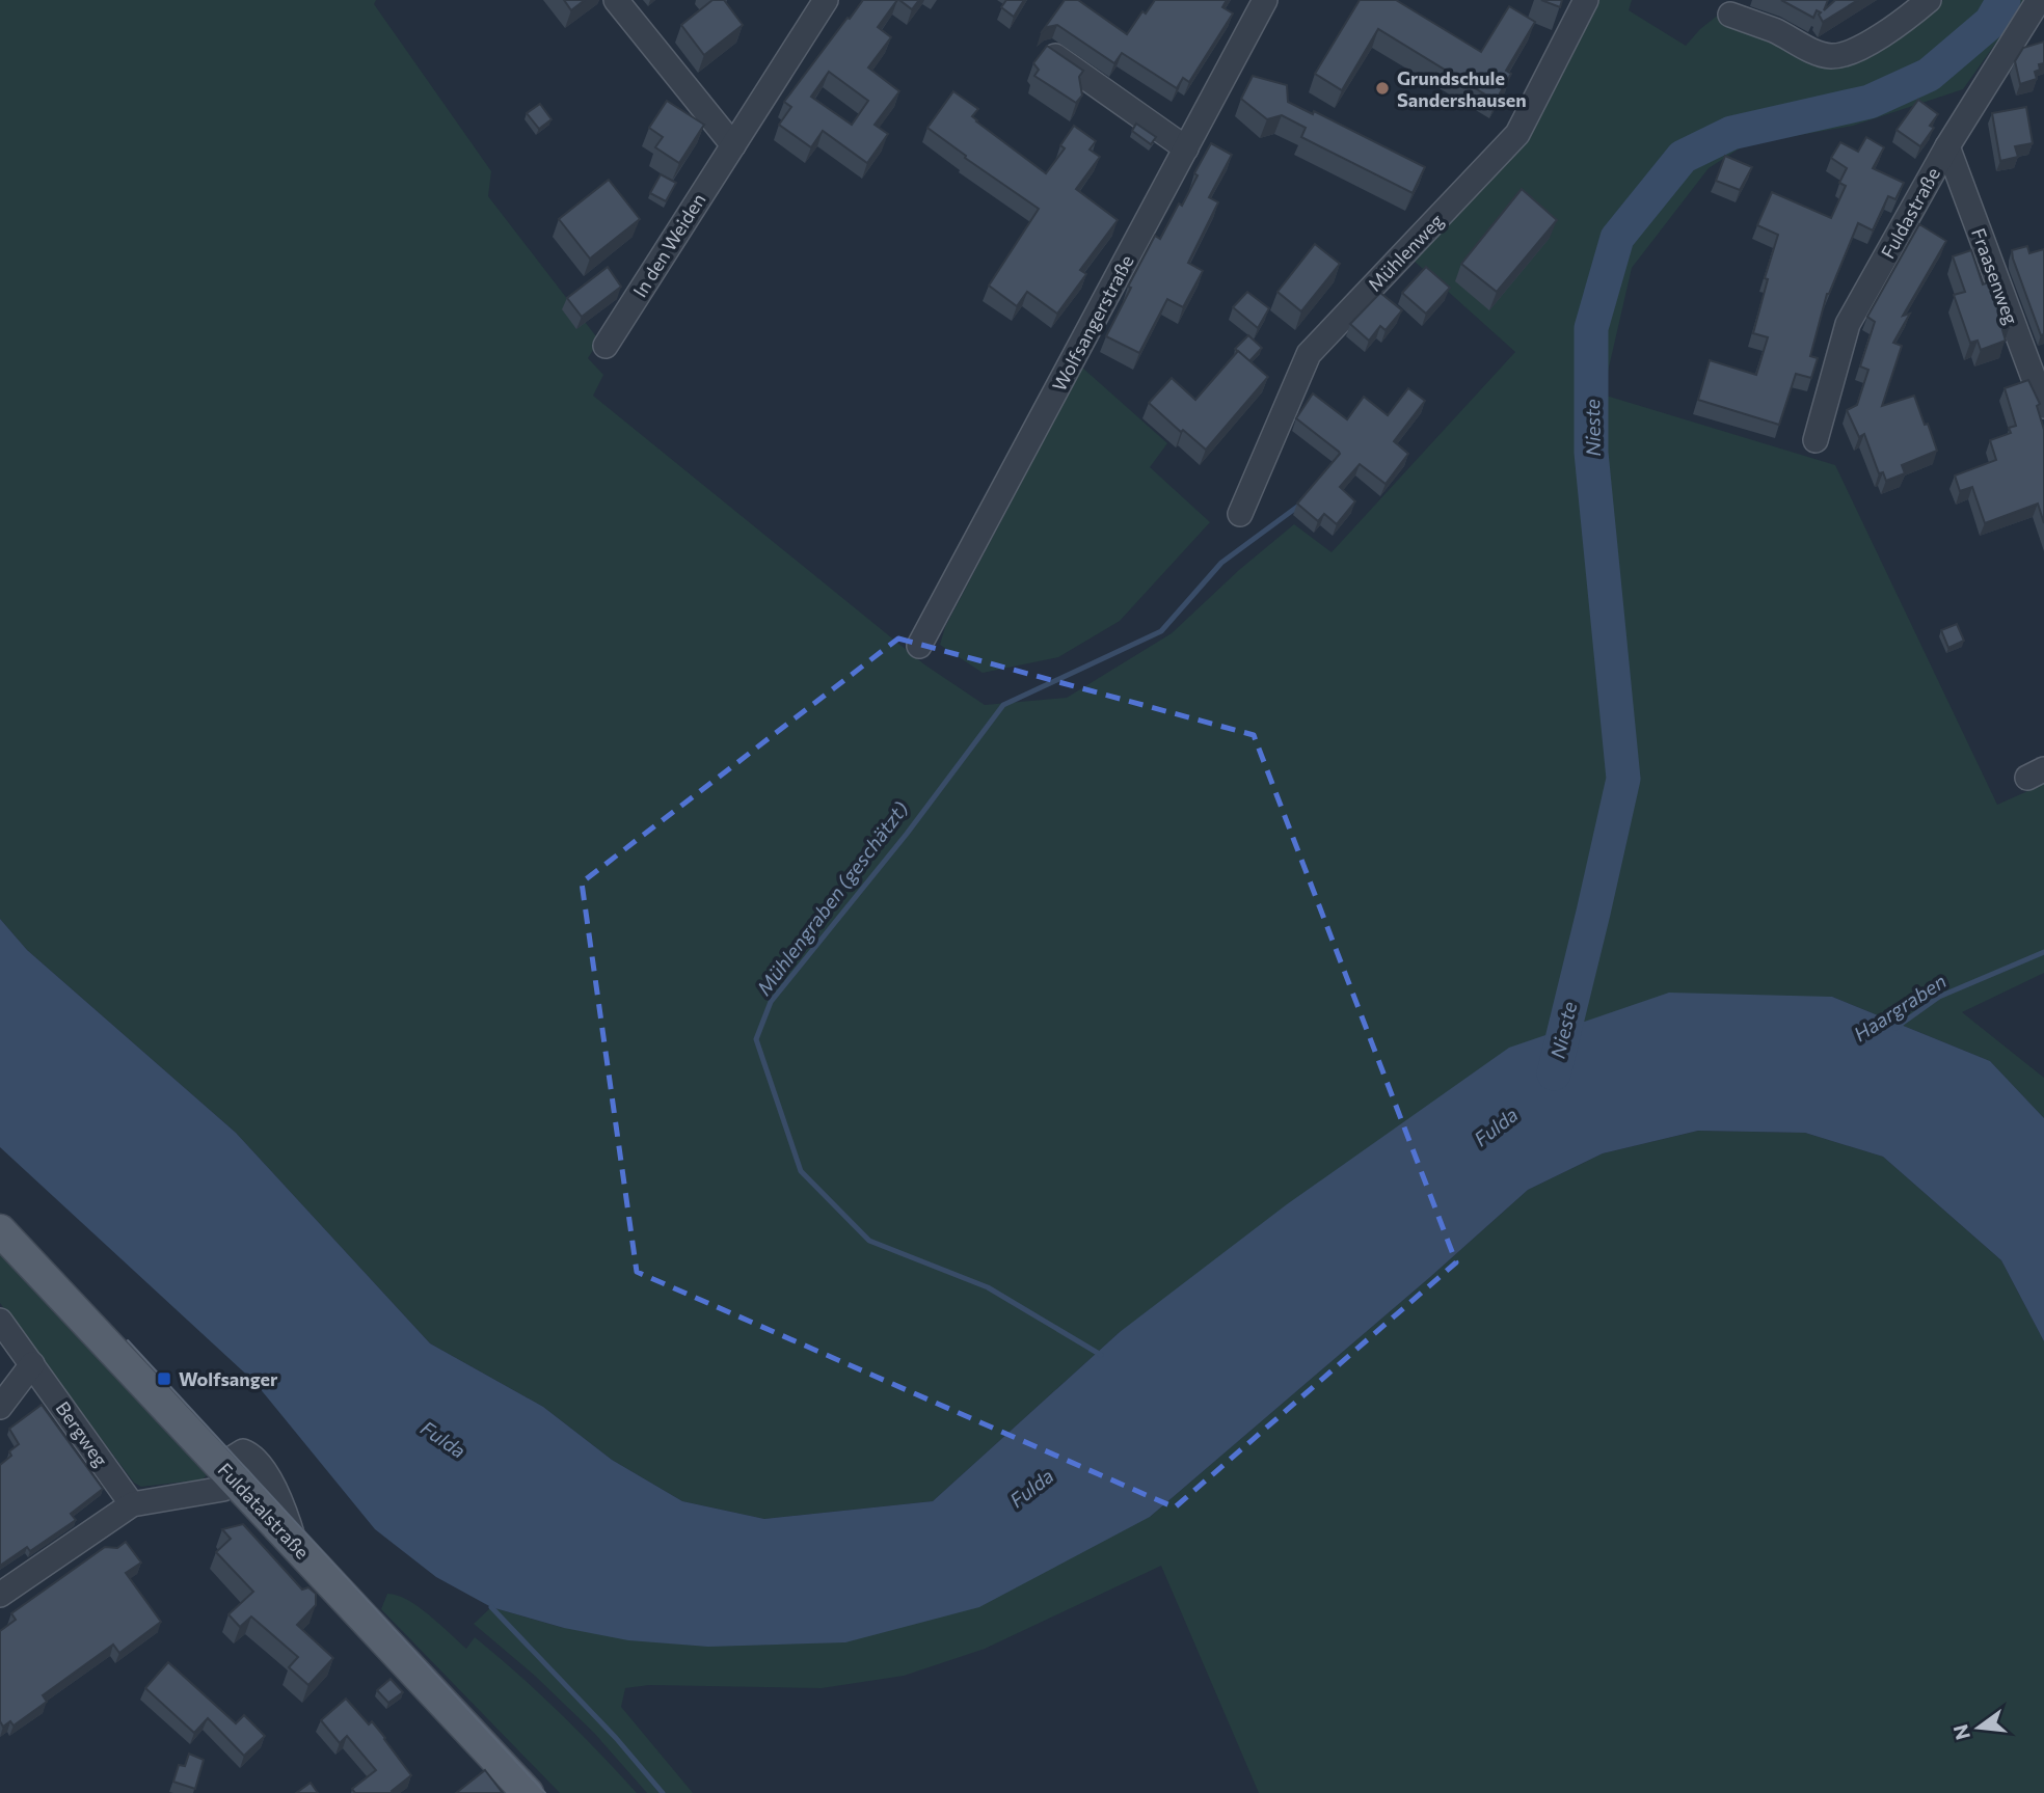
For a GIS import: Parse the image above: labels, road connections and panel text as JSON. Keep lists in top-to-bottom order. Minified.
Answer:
{"streets":{"main road":["Fuldatalstraße"],"street":["Fuldastraße","In den Weiden","Mühlenweg","Fraasenweg","Wolfsangerstraße","Bergweg"]},"crossings":[["Fuldastraße","Fraasenweg"]],"water":["Nieste","Mühlengraben (geschätzt)","Haargraben","Fulda"],"places":{"other":["Grundschule Sandershausen"],"transit":["Wolfsanger"]},"north":"left"}
